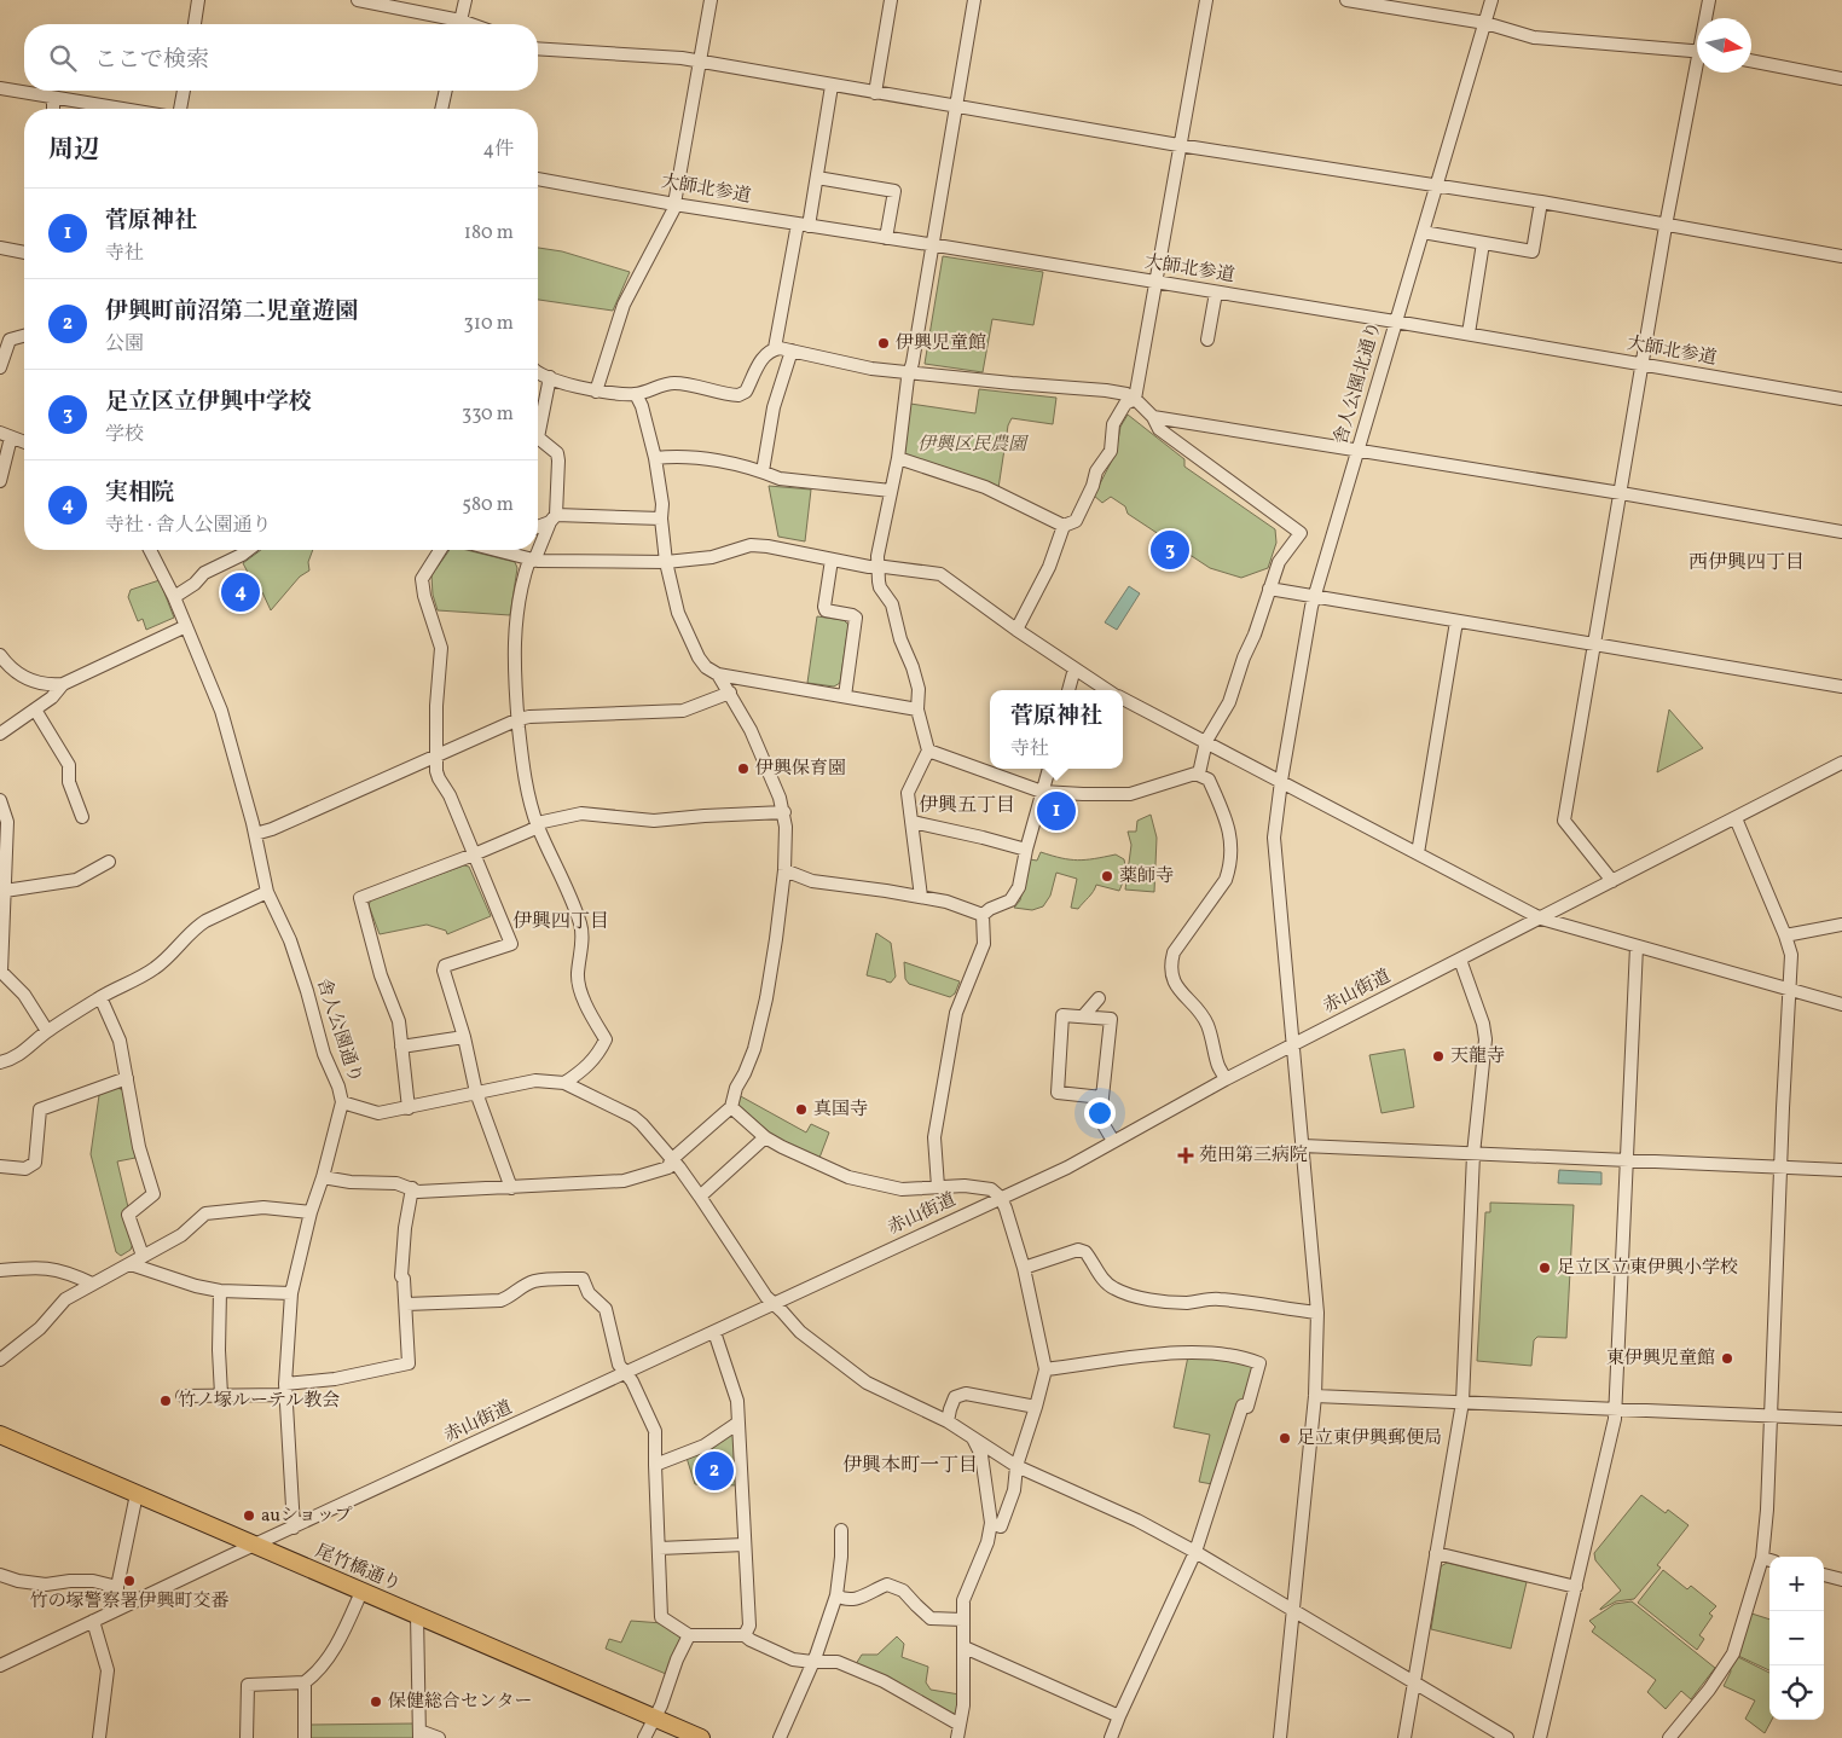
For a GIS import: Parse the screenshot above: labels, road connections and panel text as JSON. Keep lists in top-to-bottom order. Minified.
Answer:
{"streets":{"main road":["尾竹橋通り"],"street":["大師北参道","舎人公園北通り","赤山街道","舎人公園通り"]},"crossings":[["大師北参道","舎人公園北通り"],["舎人公園北通り","赤山街道"],["赤山街道","舎人公園通り"],["赤山街道","尾竹橋通り"]],"districts":["西伊興四丁目","伊興五丁目","伊興四丁目","伊興本町一丁目"],"parks":["伊興区民農園"],"places":{"other":["伊興児童館","伊興保育園","薬師寺","天龍寺","真国寺","足立区立東伊興小学校","東伊興児童館","竹ノ塚ルーテル教会","足立東伊興郵便局","auショップ","竹の塚警察署伊興町交番","保健総合センター"],"health":["苑田第三病院"]},"north":"right","page":{"search":"ここで検索","heading":["周辺","4件"],"list":[{"mark":"1","name":"菅原神社","note":"寺社","value":"180 m"},{"mark":"2","name":"伊興町前沼第二児童遊園","note":"公園","value":"310 m"},{"mark":"3","name":"足立区立伊興中学校","note":"学校","value":"330 m"},{"mark":"4","name":"実相院","note":"寺社 · 舎人公園通り","value":"580 m"}],"pins":["3","4","1","2"],"popup":["菅原神社","寺社"],"map_buttons":["+","−"]}}
